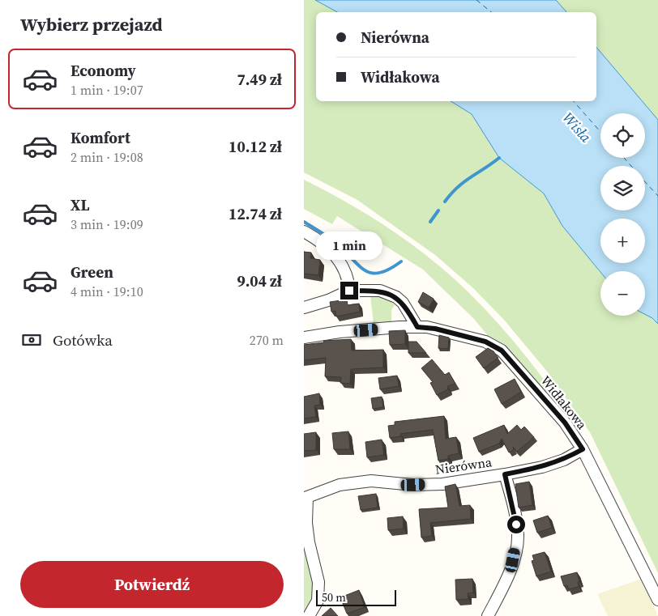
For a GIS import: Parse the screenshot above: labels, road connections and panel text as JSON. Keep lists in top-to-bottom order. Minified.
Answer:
{"streets":{"street":["Widłakowa","Nierówna"]},"crossings":[["Widłakowa","Nierówna"]],"water":["Wisła"],"scale_bar":"50 m","page":{"heading":"Wybierz przejazd","banner":["Nierówna","Widłakowa"],"list":[{"name":"Economy","note":"1 min · 19:07","value":"7.49 zł"},{"name":"Komfort","note":"2 min · 19:08","value":"10.12 zł"},{"name":"XL","note":"3 min · 19:09","value":"12.74 zł"},{"name":"Green","note":"4 min · 19:10","value":"9.04 zł"}],"map_buttons":["+","−"],"bubble":"1 min","pay":["Gotówka","270 m"],"buttons":"Potwierdź","scale":"50 m"}}
